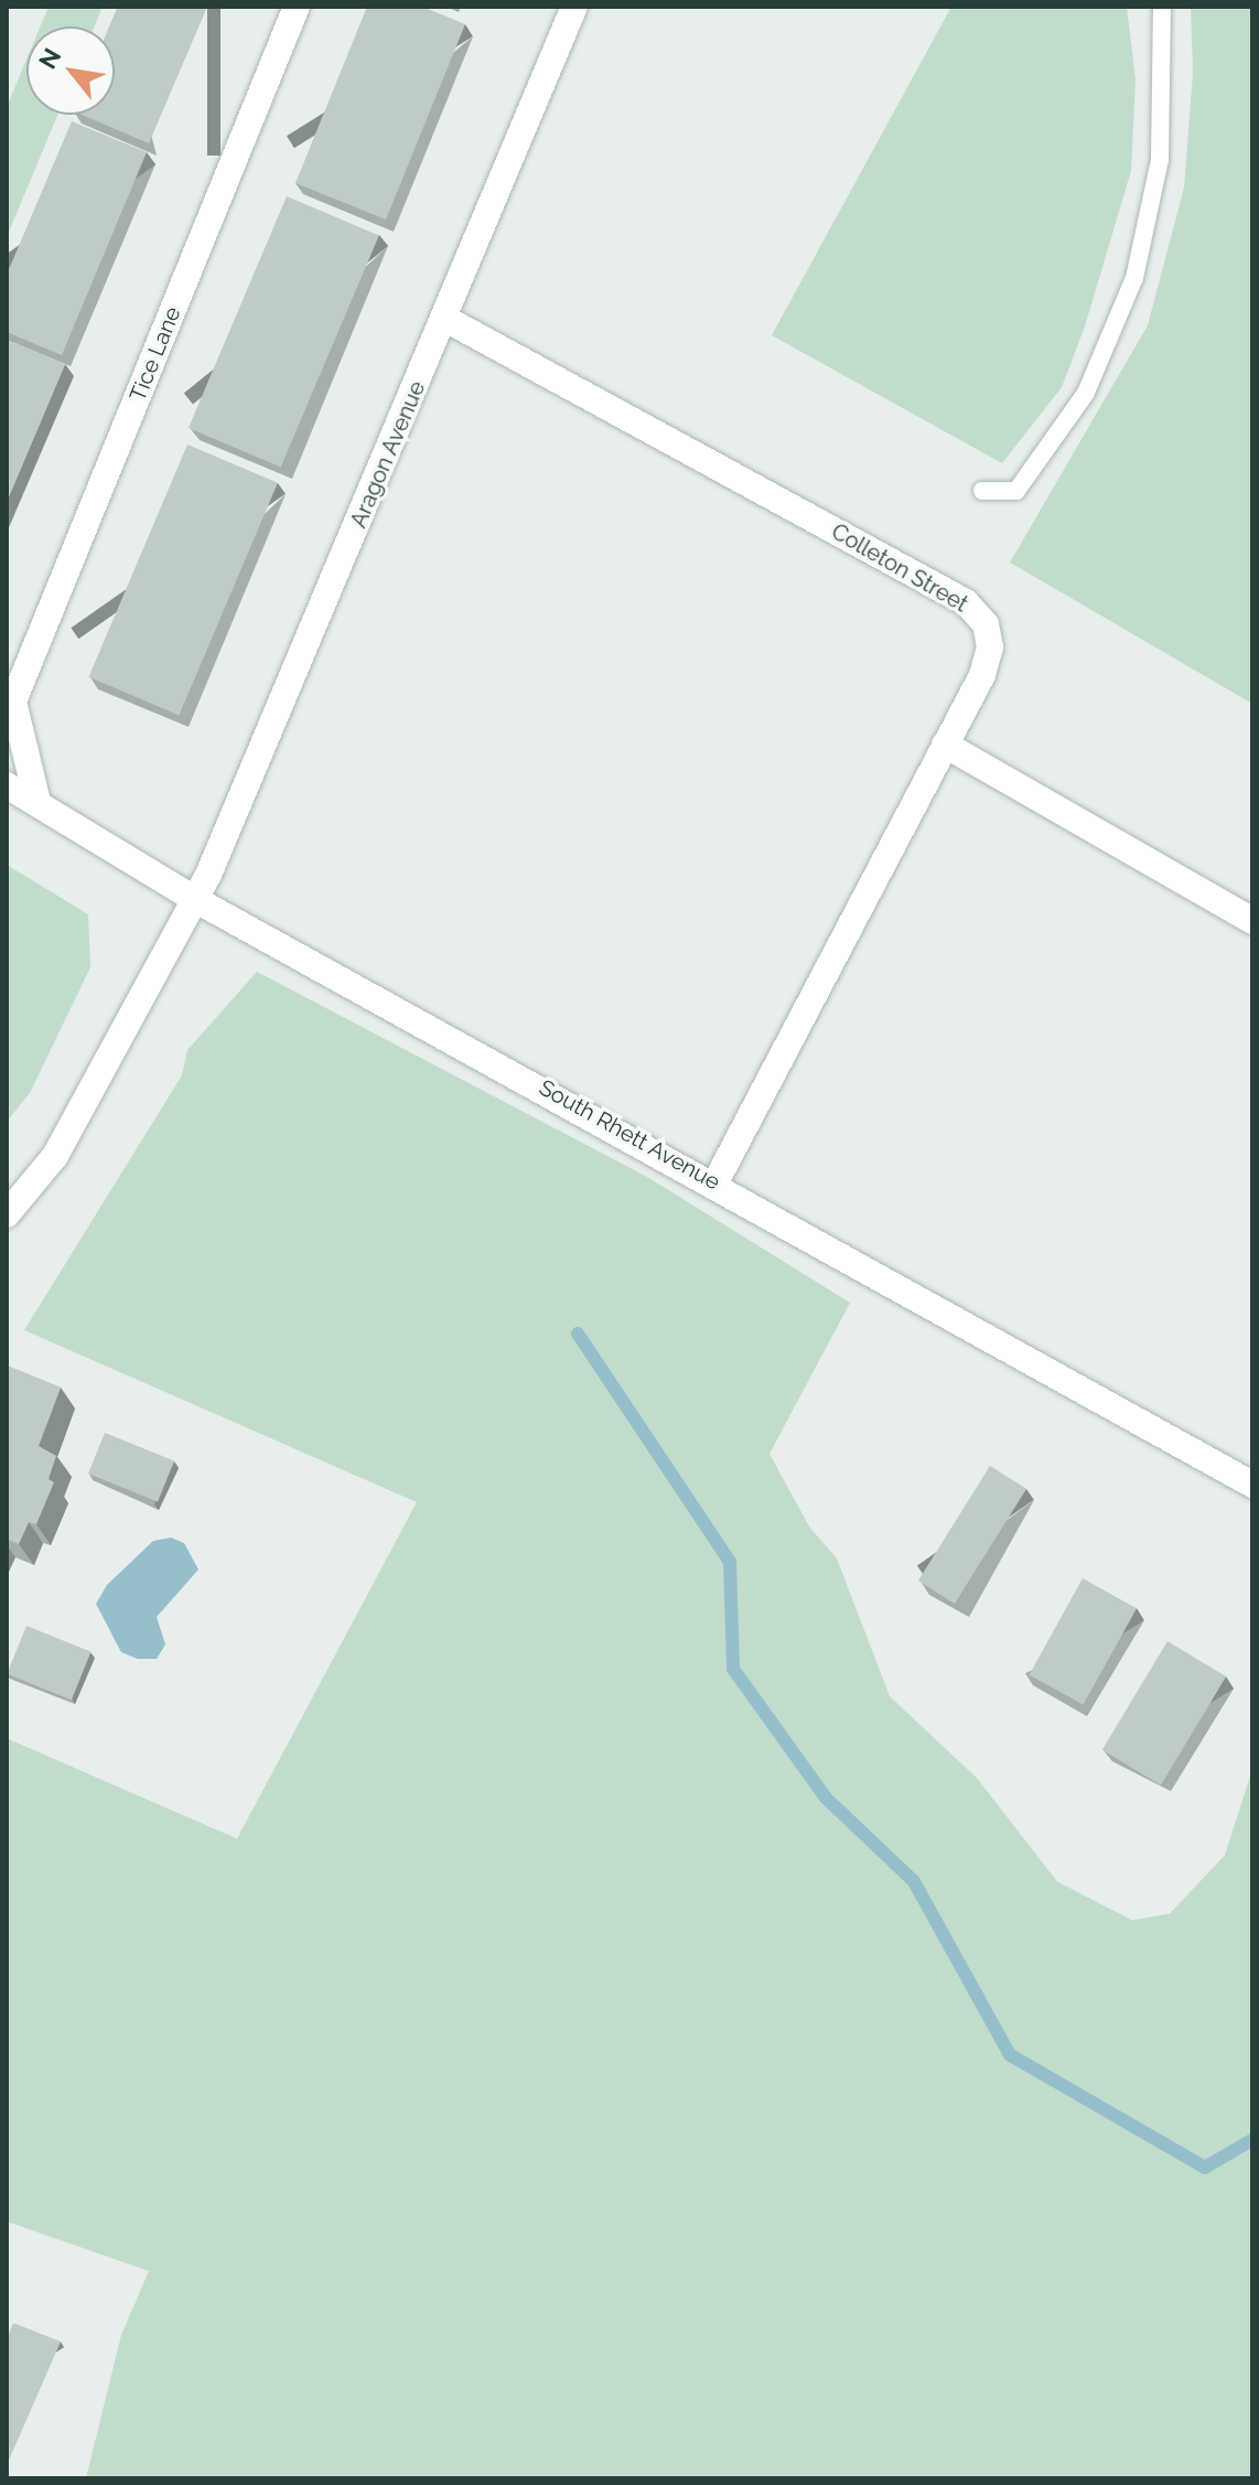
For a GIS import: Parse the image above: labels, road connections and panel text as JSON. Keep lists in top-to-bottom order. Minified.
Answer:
{"streets":{"street":["Tice Lane","Aragon Avenue","Colleton Street","South Rhett Avenue"]},"crossings":[["Aragon Avenue","Colleton Street"],["Aragon Avenue","South Rhett Avenue"],["Colleton Street","South Rhett Avenue"]],"north":"top left"}
